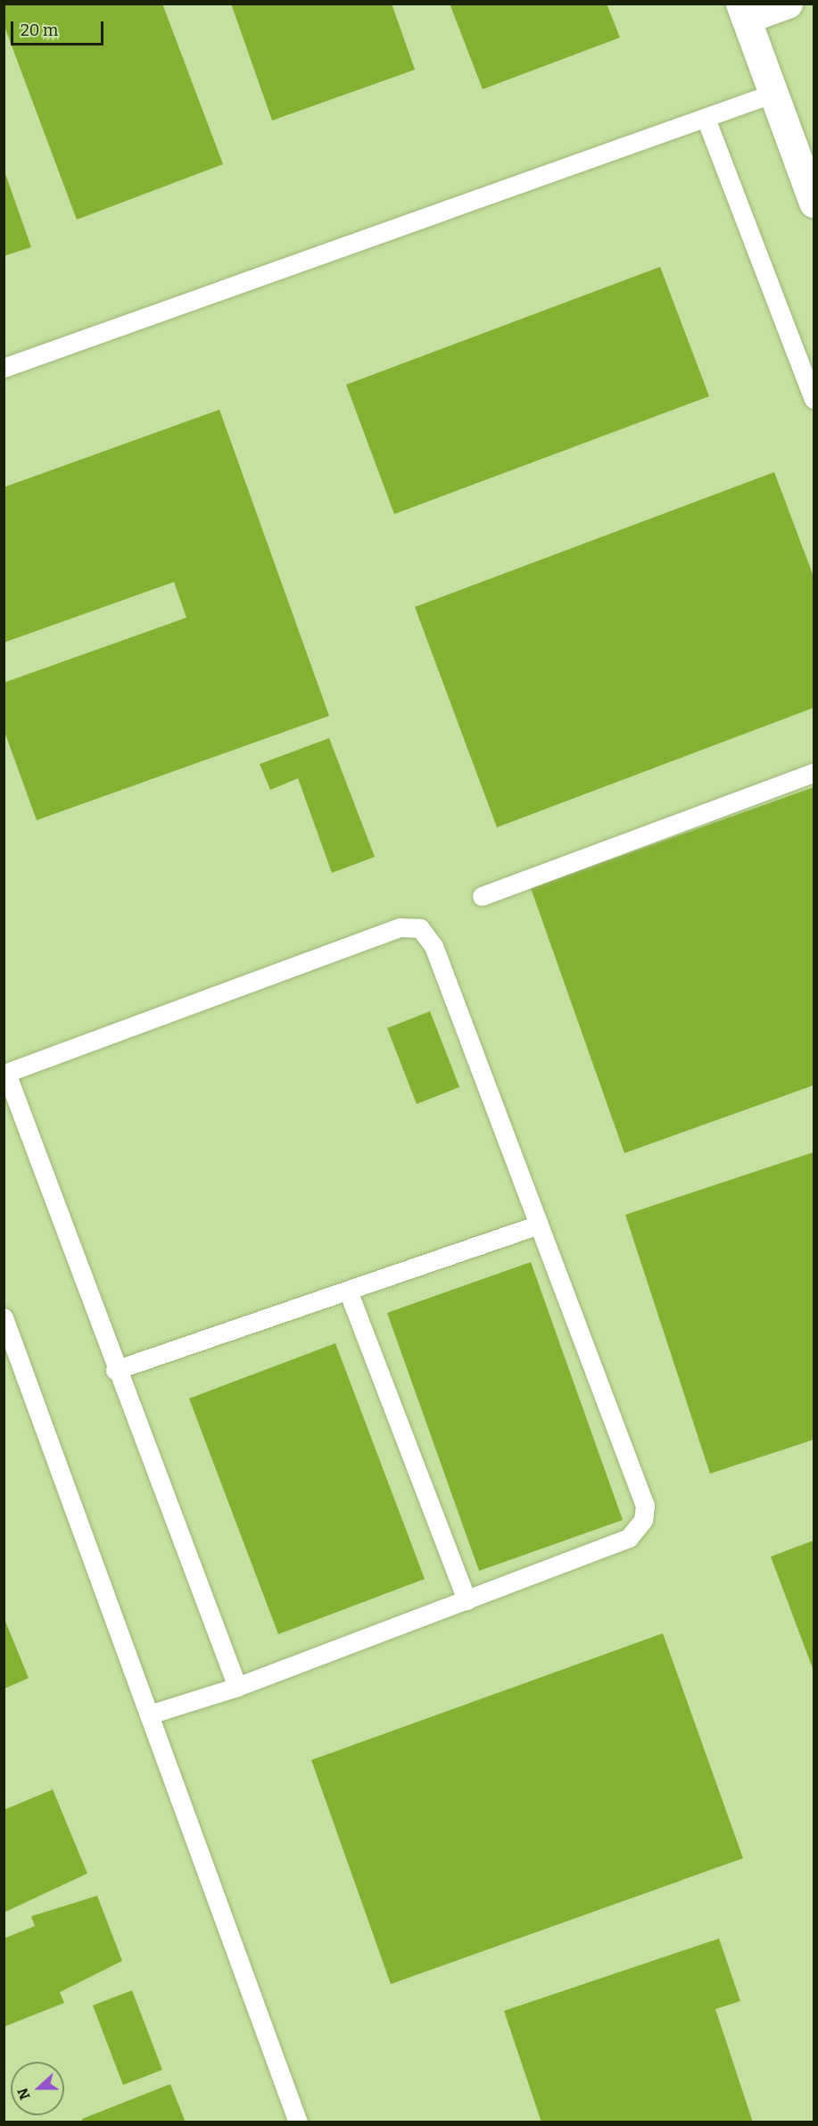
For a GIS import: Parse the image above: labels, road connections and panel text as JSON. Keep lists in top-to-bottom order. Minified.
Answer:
{"scale_bar":"20 m","north":"left"}
